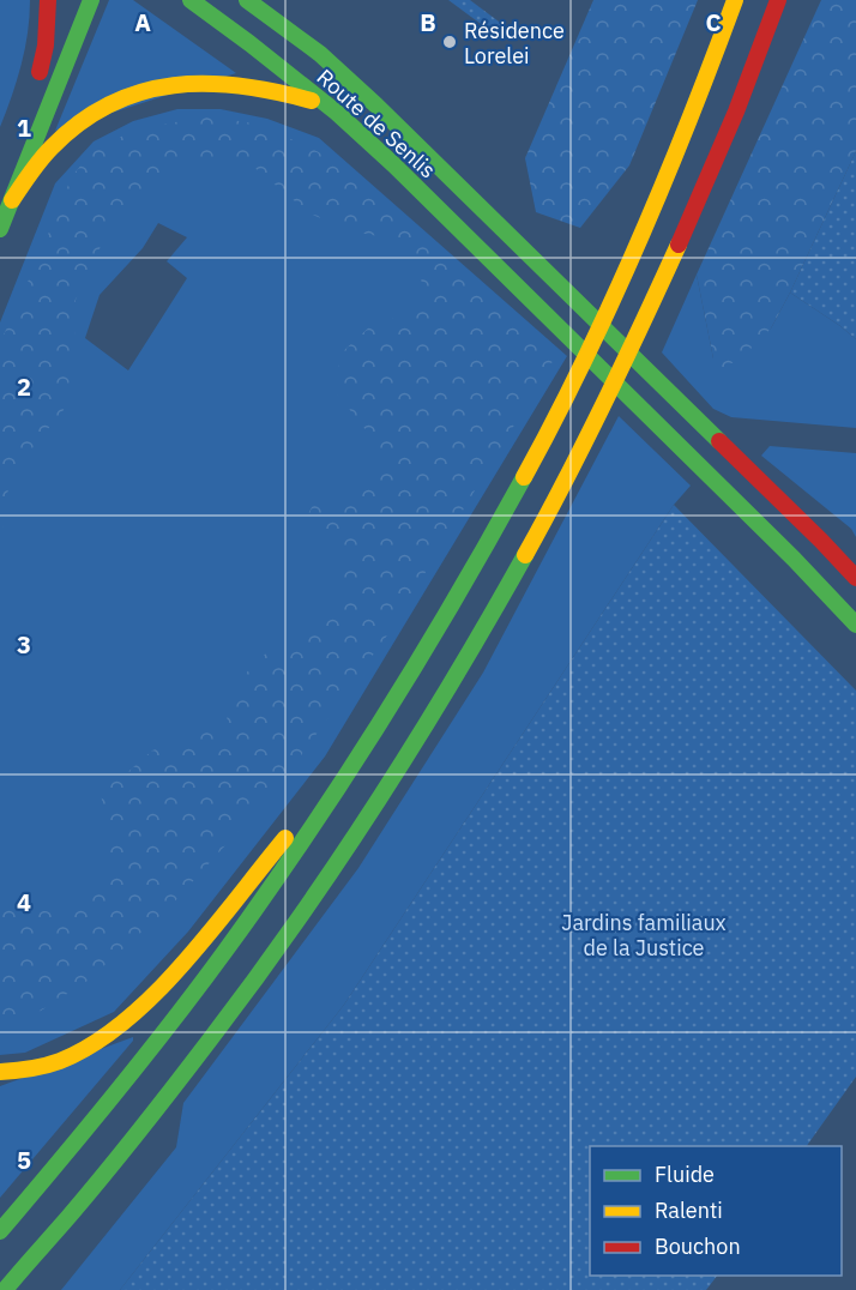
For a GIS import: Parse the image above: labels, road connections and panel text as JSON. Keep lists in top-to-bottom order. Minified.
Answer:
{"streets":{"main road":["Route de Senlis"]},"parks":["Jardins familiaux de la Justice"],"places":["Résidence Lorelei"],"legend":["Fluide","Ralenti","Bouchon"],"grid":{"columns":["A","B","C"],"rows":["1","2","3","4","5"]}}
